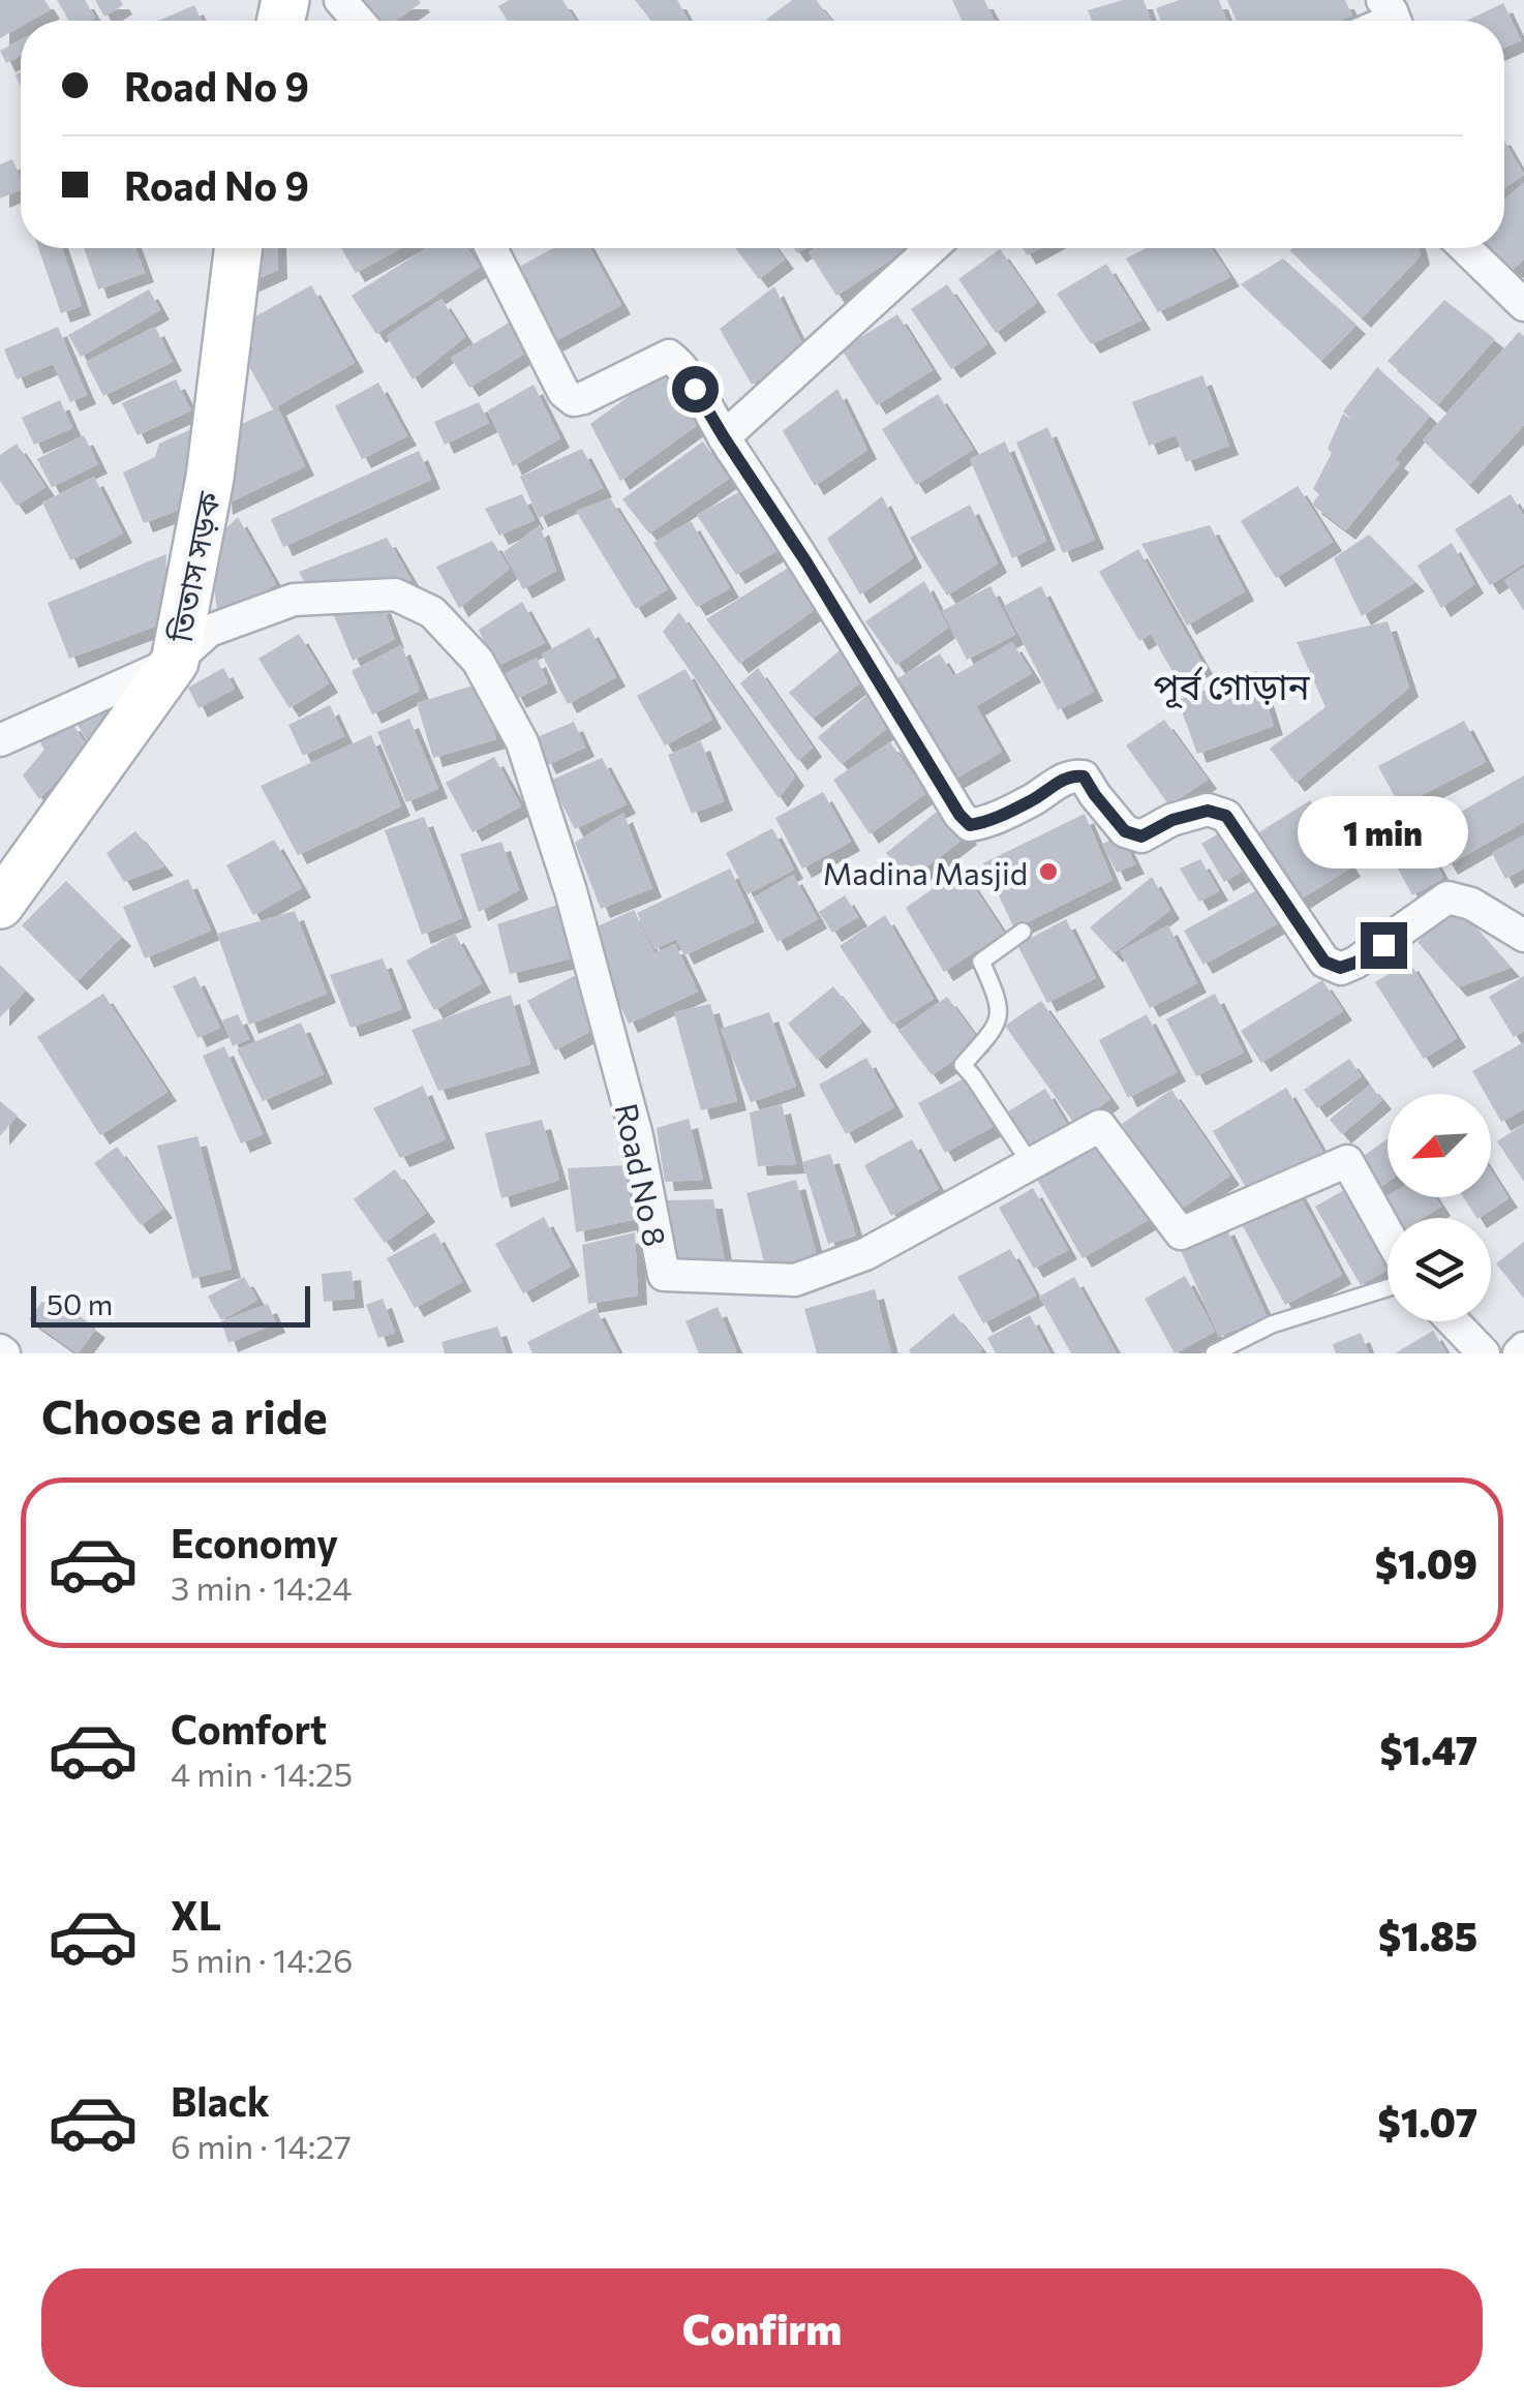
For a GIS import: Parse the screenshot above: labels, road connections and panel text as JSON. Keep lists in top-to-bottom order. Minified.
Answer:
{"streets":{"street":["তিতাস সড়ক","Road No 8"]},"crossings":[["তিতাস সড়ক","Road No 8"]],"districts":["পূর্ব গোড়ান"],"places":["Madina Masjid"],"scale_bar":"50 m","north":"bottom left","page":{"banner":["Road No 9","Road No 9"],"bubble":"1 min","scale":"50 m","heading":"Choose a ride","list":[{"name":"Economy","note":"3 min · 14:24","value":"$1.09"},{"name":"Comfort","note":"4 min · 14:25","value":"$1.47"},{"name":"XL","note":"5 min · 14:26","value":"$1.85"},{"name":"Black","note":"6 min · 14:27","value":"$1.07"}],"buttons":"Confirm"}}
